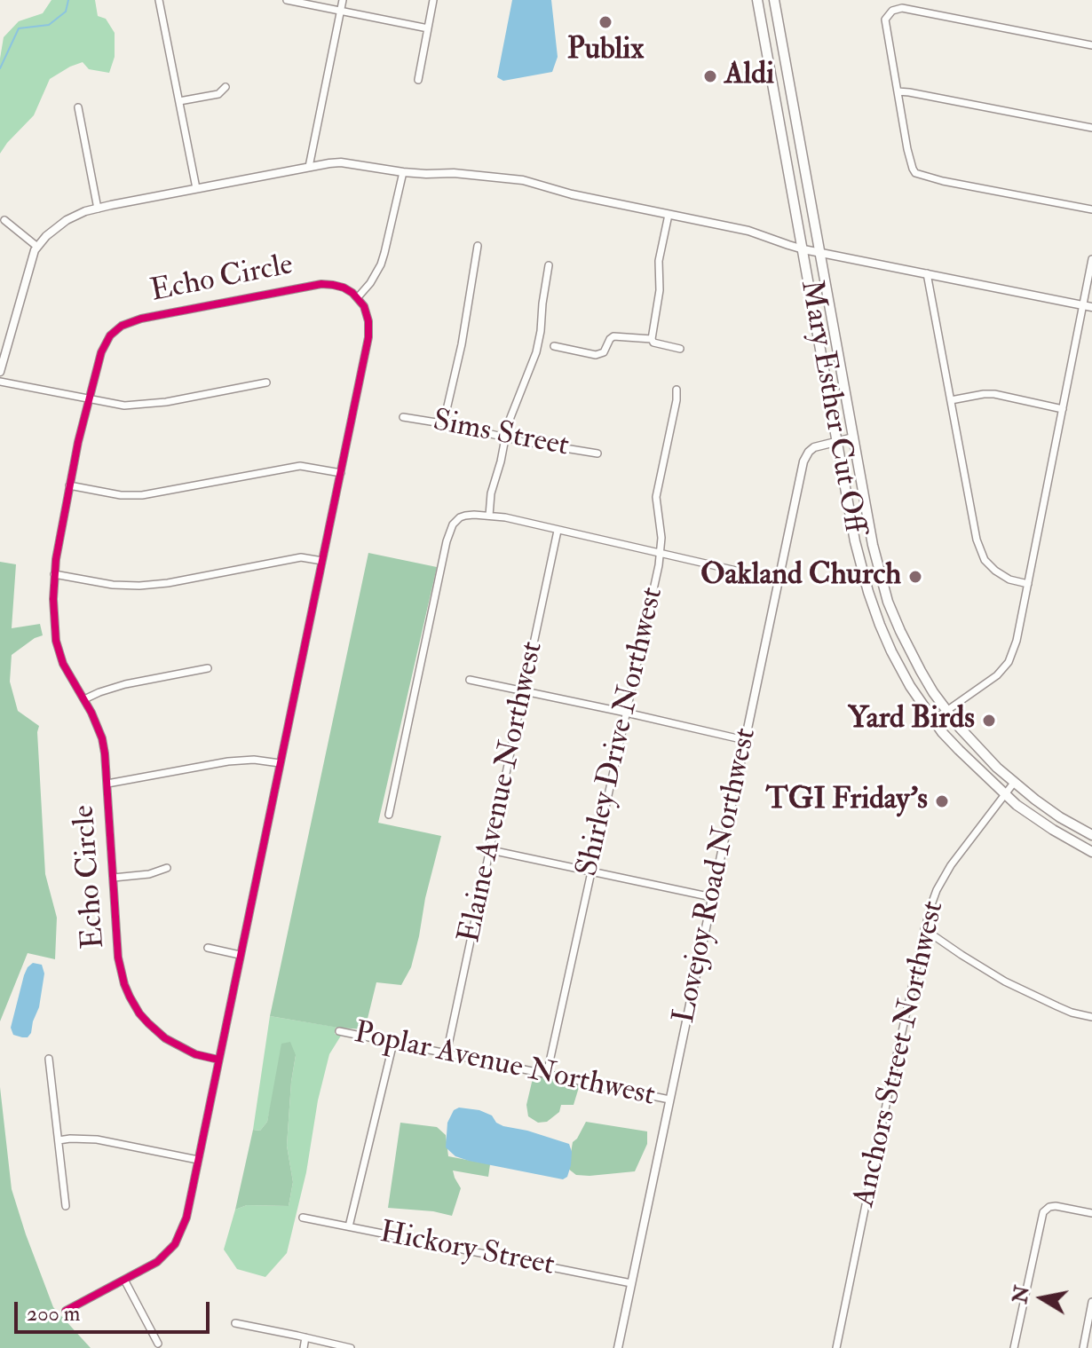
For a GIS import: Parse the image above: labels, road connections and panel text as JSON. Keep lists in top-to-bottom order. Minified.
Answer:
{"streets":{"main road":["Mary Esther Cut Off"],"street":["Echo Circle","Sims Street","Shirley Drive Northwest","Elaine Avenue Northwest","Lovejoy Road Northwest","Anchors Street Northwest","Poplar Avenue Northwest","Hickory Street"]},"crossings":[["Mary Esther Cut Off","Lovejoy Road Northwest"],["Mary Esther Cut Off","Anchors Street Northwest"],["Shirley Drive Northwest","Poplar Avenue Northwest"],["Elaine Avenue Northwest","Poplar Avenue Northwest"],["Lovejoy Road Northwest","Poplar Avenue Northwest"],["Lovejoy Road Northwest","Hickory Street"]],"places":["Publix","Aldi","Oakland Church","Yard Birds","TGI Friday's"],"scale_bar":"200 m","north":"left"}
